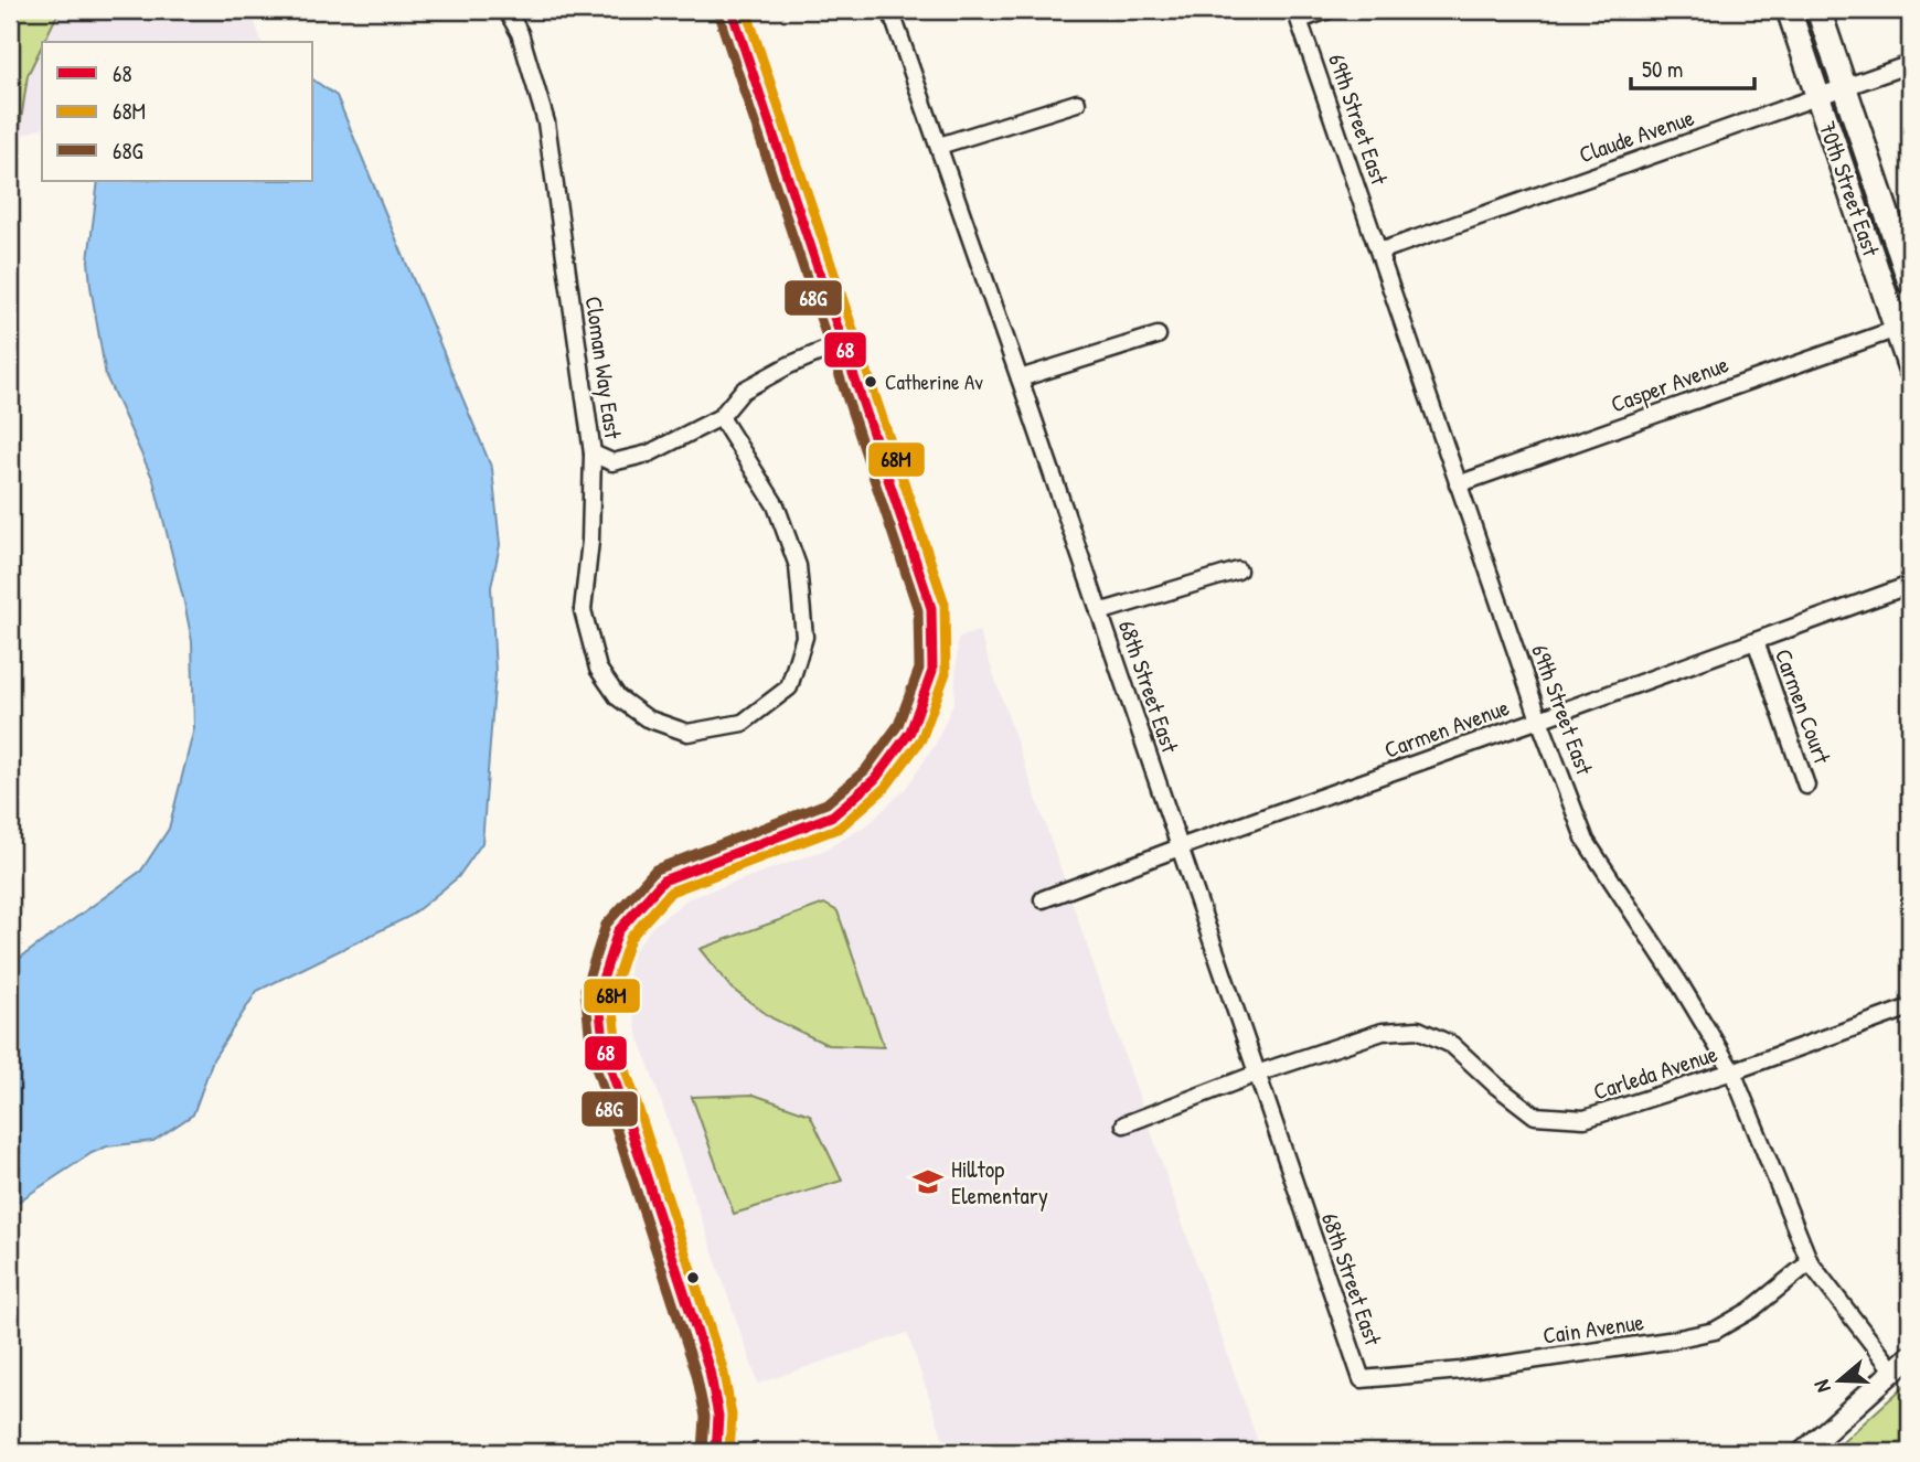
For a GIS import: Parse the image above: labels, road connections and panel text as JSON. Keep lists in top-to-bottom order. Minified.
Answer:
{"streets":{"main road":["70th Street East"],"street":["69th Street East","Claude Avenue","Cloman Way East","Casper Avenue","68th Street East","Carmen Court","Carmen Avenue","Carleda Avenue","Cain Avenue"]},"crossings":[["69th Street East","Claude Avenue"],["69th Street East","Casper Avenue"],["69th Street East","Carmen Avenue"],["69th Street East","Carleda Avenue"],["69th Street East","Cain Avenue"],["Claude Avenue","70th Street East"],["70th Street East","Casper Avenue"],["68th Street East","Carmen Avenue"],["68th Street East","Carleda Avenue"],["68th Street East","Cain Avenue"],["Carmen Court","Carmen Avenue"]],"places":{"other":["Catherine Av"],"school or university":["Hilltop Elementary"]},"lines":["transit line 68","transit line 68M","transit line 68G"],"legend":["68","68M","68G"],"scale_bar":"50 m","north":"left"}
